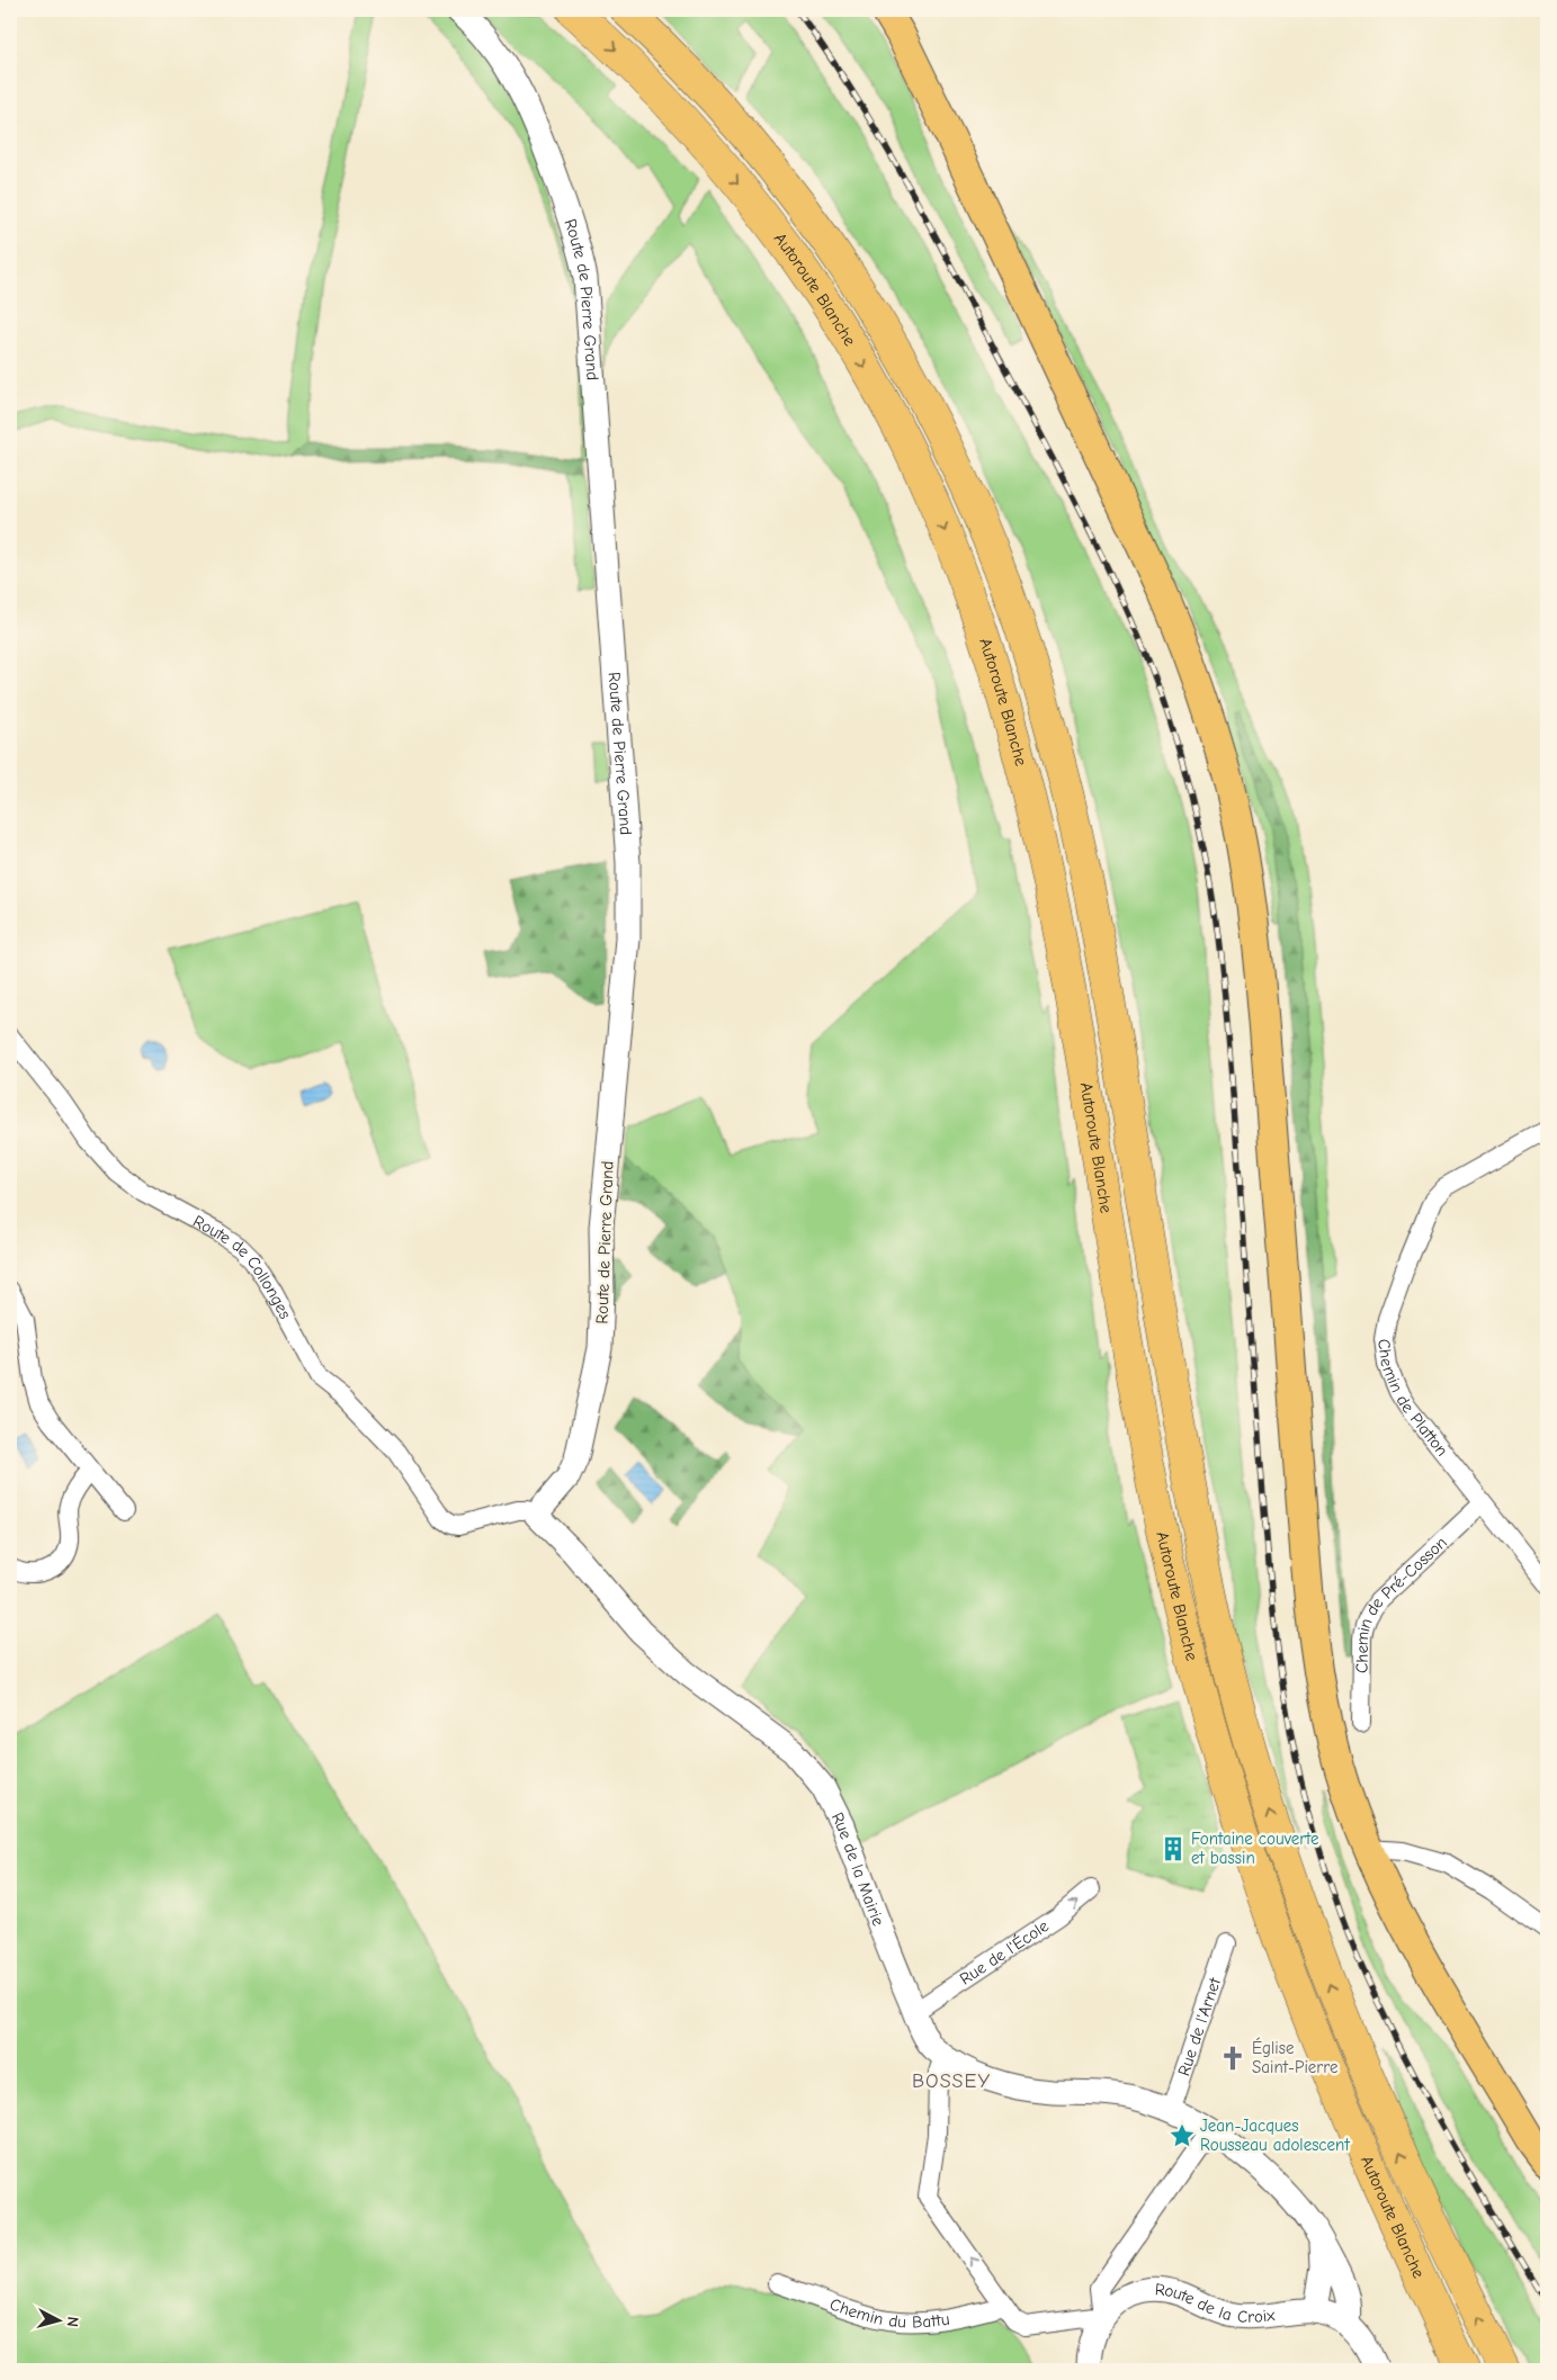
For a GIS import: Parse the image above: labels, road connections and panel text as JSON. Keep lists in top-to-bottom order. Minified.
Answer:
{"streets":{"highway":["Autoroute Blanche"],"street":["Route de Pierre Grand","Route de Collonges","Chemin de Platton","Chemin de Pré-Cosson","Rue de la Mairie","Rue de l'École","Rue de l'Arnet","Route de la Croix","Chemin du Battu"]},"crossings":[["Route de Pierre Grand","Route de Collonges"],["Route de Pierre Grand","Rue de la Mairie"],["Route de Collonges","Rue de la Mairie"],["Chemin de Platton","Chemin de Pré-Cosson"],["Rue de la Mairie","Rue de l'École"],["Rue de la Mairie","Rue de l'Arnet"],["Rue de la Mairie","Route de la Croix"]],"one_way":["Rue de l'École"],"districts":["BOSSEY"],"places":{"building":["Fontaine couverte et bassin"],"church":["Église Saint-Pierre"],"place":["Jean-Jacques Rousseau adolescent"]},"north":"right"}
